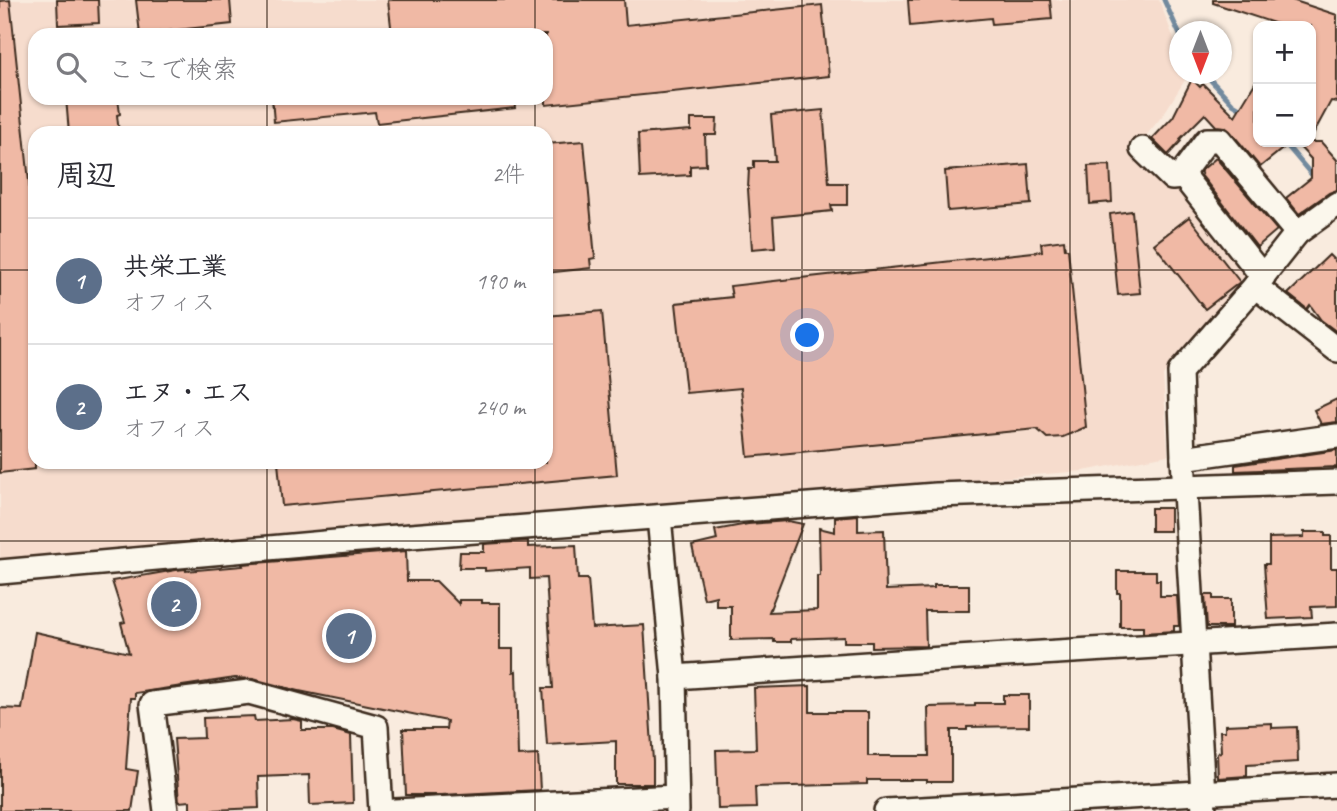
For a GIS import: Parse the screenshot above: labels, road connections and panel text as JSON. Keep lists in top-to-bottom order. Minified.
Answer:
{"north":"bottom","page":{"map_buttons":["+","−"],"search":"ここで検索","heading":["周辺","2件"],"list":[{"mark":"1","name":"共栄工業","note":"オフィス","value":"190 m"},{"mark":"2","name":"エヌ・エス","note":"オフィス","value":"240 m"}],"pins":["2","1"]}}
